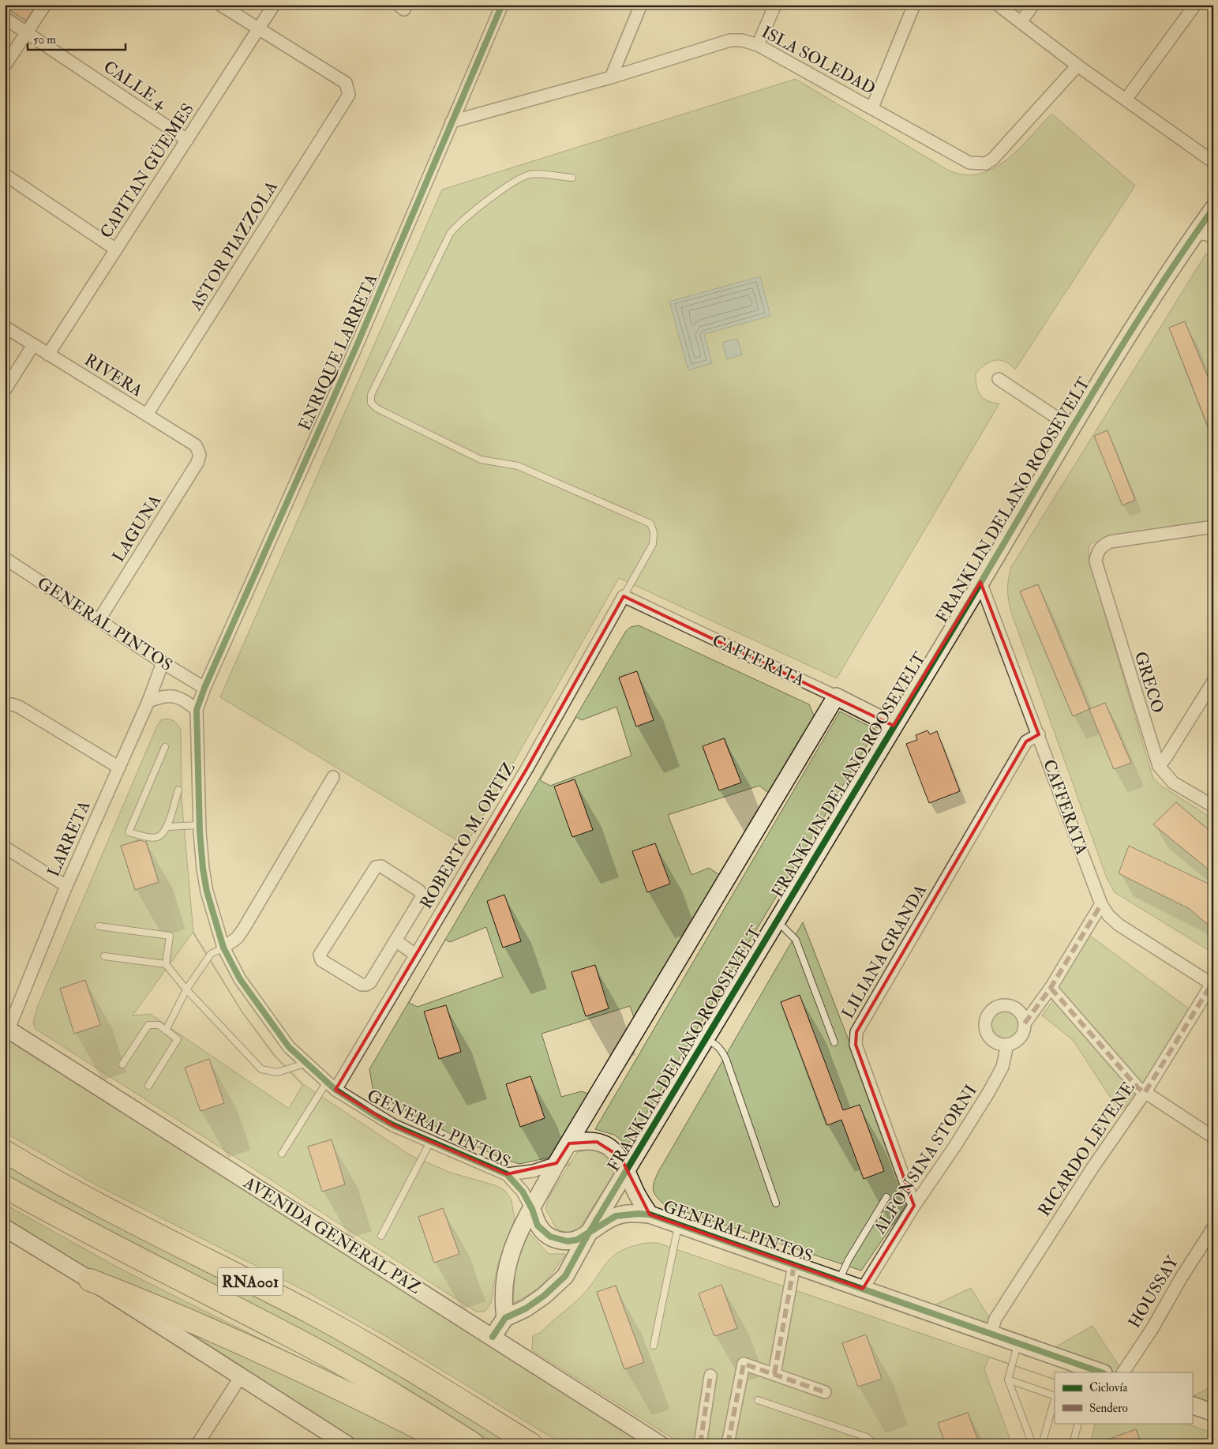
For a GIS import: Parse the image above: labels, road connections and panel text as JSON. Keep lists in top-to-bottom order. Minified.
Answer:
{"streets":{"highway":["RNA001"],"street":["ISLA SOLEDAD","CALLE 4","CAPITAN GÜEMES","ASTOR PIAZZOLA","ENRIQUE LARRETA","RIVERA","FRANKLIN DELANO ROOSEVELT","LAGUNA","GENERAL PINTOS","CAFFERATA","GRECO","ROBERTO M. ORTIZ","LARRETA","LILIANA GRANDA","RICARDO LEVENE","ALFONSINA STORNI","AVENIDA GENERAL PAZ","HOUSSAY"]},"crossings":[["ISLA SOLEDAD","ENRIQUE LARRETA"],["CALLE 4","CAPITAN GÜEMES"],["CAPITAN GÜEMES","ASTOR PIAZZOLA"],["CAPITAN GÜEMES","RIVERA"],["ASTOR PIAZZOLA","RIVERA"],["ENRIQUE LARRETA","GENERAL PINTOS"],["RIVERA","LAGUNA"],["FRANKLIN DELANO ROOSEVELT","GENERAL PINTOS"],["FRANKLIN DELANO ROOSEVELT","CAFFERATA"],["FRANKLIN DELANO ROOSEVELT","AVENIDA GENERAL PAZ"],["LAGUNA","GENERAL PINTOS"],["GENERAL PINTOS","ROBERTO M. ORTIZ"],["GENERAL PINTOS","LARRETA"],["GENERAL PINTOS","RICARDO LEVENE"],["GENERAL PINTOS","ALFONSINA STORNI"],["CAFFERATA","ROBERTO M. ORTIZ"],["CAFFERATA","LILIANA GRANDA"],["CAFFERATA","RICARDO LEVENE"],["LARRETA","AVENIDA GENERAL PAZ"],["LILIANA GRANDA","ALFONSINA STORNI"]],"legend":["Ciclovía","Sendero"],"scale_bar":"50 m"}
